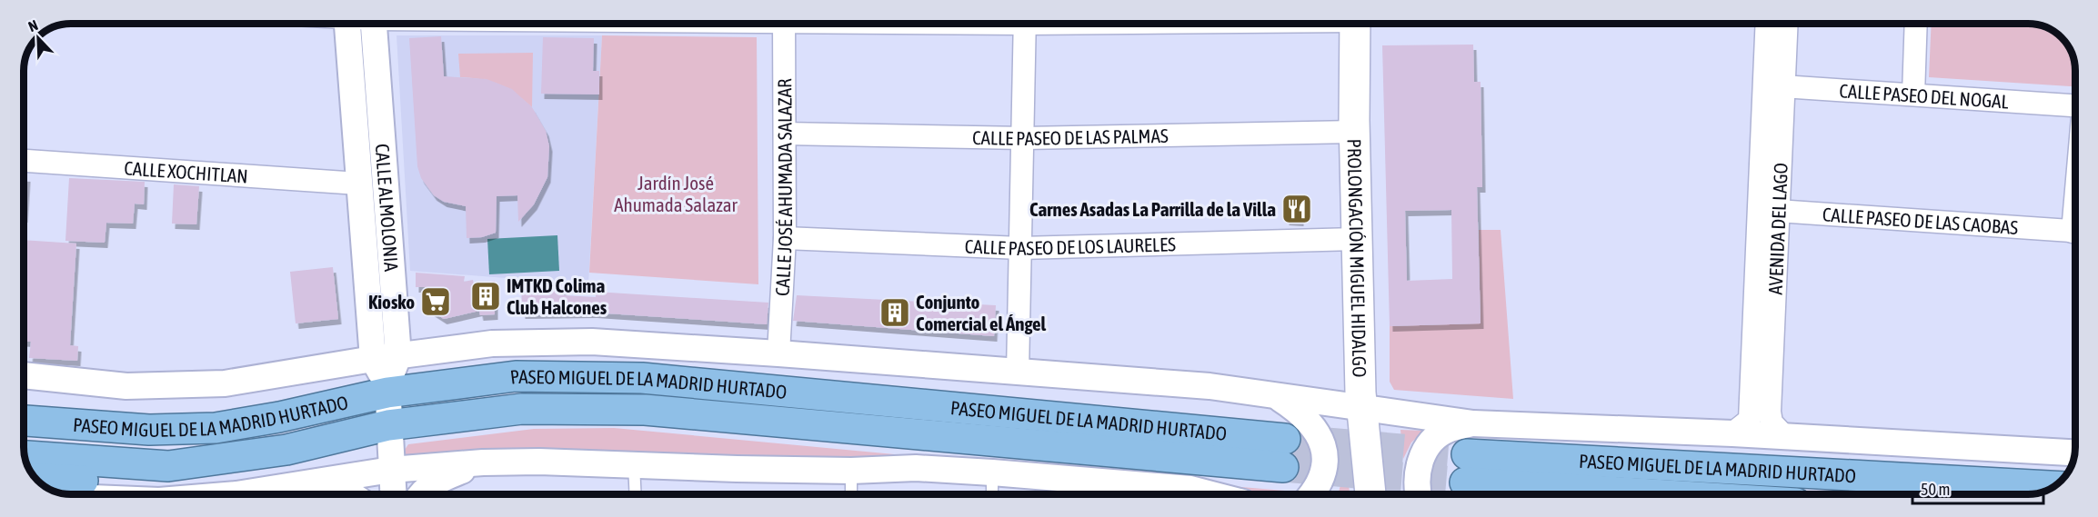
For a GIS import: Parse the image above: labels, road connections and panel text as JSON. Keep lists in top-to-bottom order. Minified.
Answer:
{"streets":{"highway":["PASEO MIGUEL DE LA MADRID HURTADO"],"main road":["PROLONGACIÓN MIGUEL HIDALGO"],"street":["CALLE PASEO DEL NOGAL","CALLE PASEO DE LAS PALMAS","CALLE XOCHITLAN","CALLE JOSÉ AHUMADA SALAZAR","CALLE ALMOLONIA","CALLE PASEO DE LAS CAOBAS","AVENIDA DEL LAGO","CALLE PASEO DE LOS LAURELES"]},"crossings":[["CALLE PASEO DEL NOGAL","AVENIDA DEL LAGO"],["CALLE PASEO DE LAS PALMAS","CALLE JOSÉ AHUMADA SALAZAR"],["CALLE PASEO DE LAS PALMAS","PROLONGACIÓN MIGUEL HIDALGO"],["CALLE XOCHITLAN","CALLE ALMOLONIA"],["CALLE JOSÉ AHUMADA SALAZAR","CALLE PASEO DE LOS LAURELES"],["CALLE ALMOLONIA","PASEO MIGUEL DE LA MADRID HURTADO"],["CALLE PASEO DE LAS CAOBAS","AVENIDA DEL LAGO"],["CALLE PASEO DE LOS LAURELES","PROLONGACIÓN MIGUEL HIDALGO"]],"parks":["Jardín José Ahumada Salazar"],"places":{"restaurant":["Carnes Asadas La Parrilla de la Villa"],"building":["IMTKD Colima Club Halcones","Conjunto Comercial el Ángel"],"supermarket":["Kiosko"]},"scale_bar":"50 m","north":"top left"}
